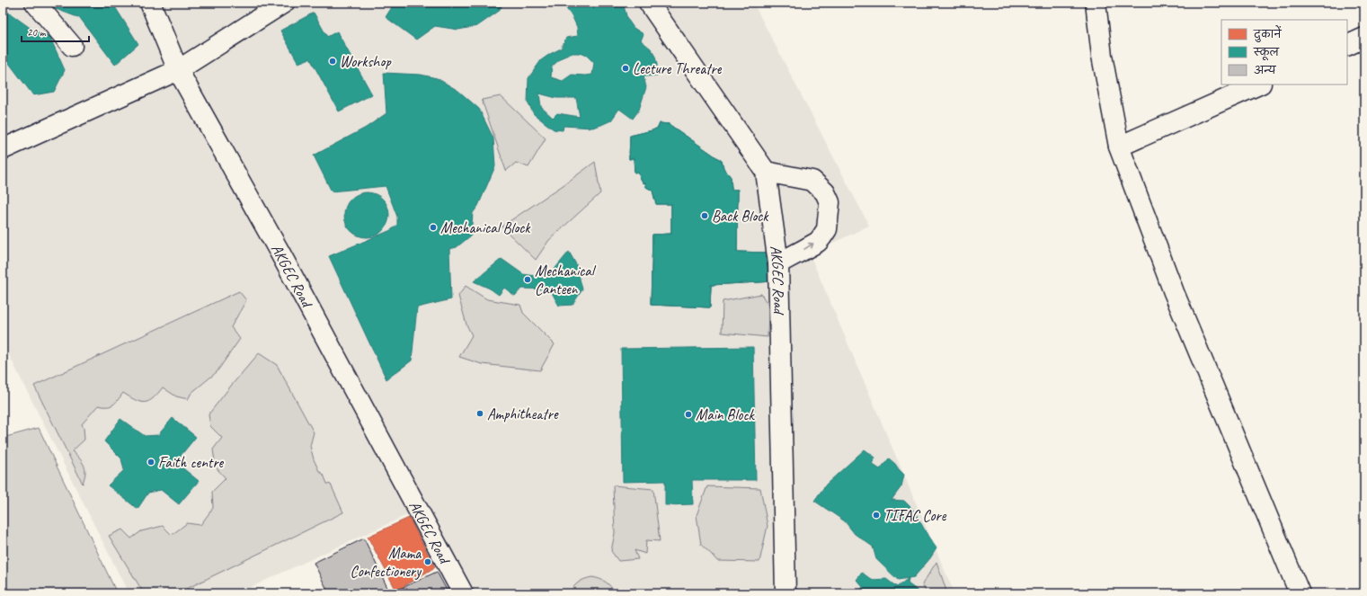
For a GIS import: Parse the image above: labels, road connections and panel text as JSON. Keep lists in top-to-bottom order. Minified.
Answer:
{"streets":{"street":["AKGEC Road"]},"places":["Workshop","Lecture Threatre","Back Block","Mechanical Block","Mechanical Canteen","Amphitheatre","Main Block","Faith centre","TIFAC Core","Mama Confectionery"],"legend":["दुकानें","स्कूल","अन्य"],"scale_bar":"20 m"}
